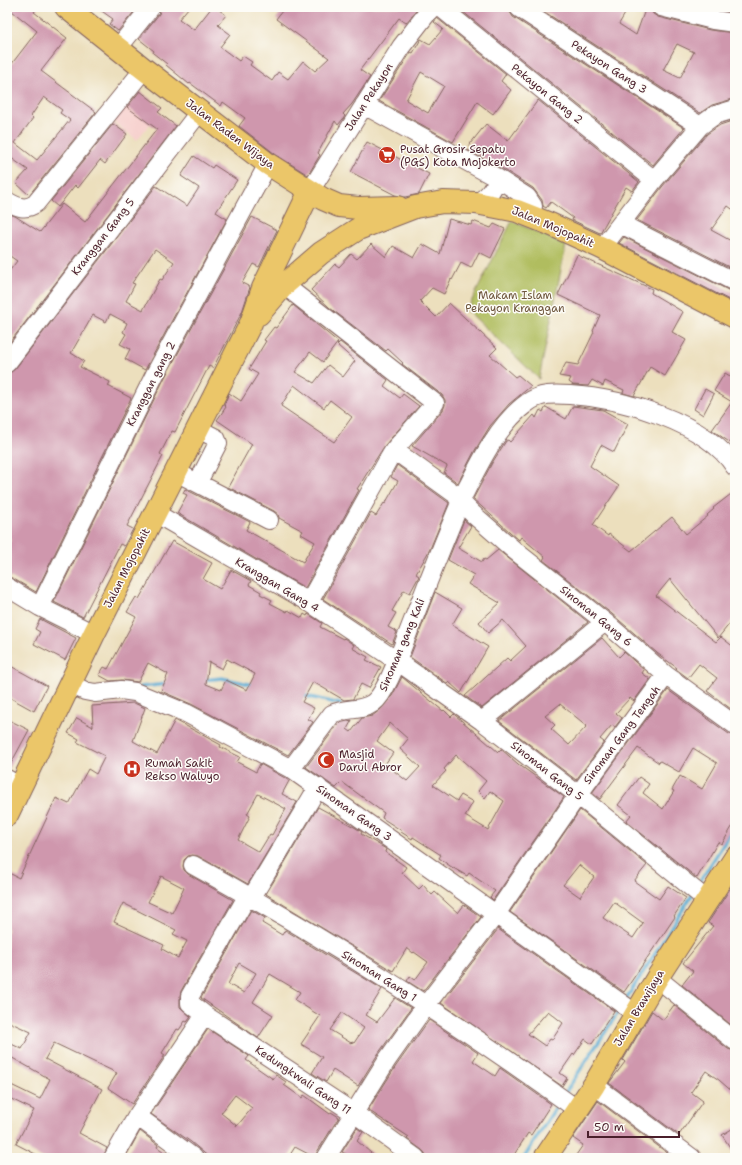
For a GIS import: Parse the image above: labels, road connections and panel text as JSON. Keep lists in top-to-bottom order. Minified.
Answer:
{"streets":{"main road":["Jalan Raden Wijaya","Jalan Mojopahit","Jalan Brawijaya"],"street":["Pekayon Gang 3","Pekayon Gang 2","Jalan Pekayon","Kranggan Gang 5","Kranggan gang 2","Kranggan Gang 4","Sinoman Gang 6","Sinoman gang Kali","Sinoman Gang Tengah","Sinoman Gang 5","Sinoman Gang 3","Sinoman Gang 1","Kedungkwali Gang 11"]},"crossings":[["Jalan Pekayon","Jalan Raden Wijaya"],["Jalan Pekayon","Jalan Mojopahit"],["Jalan Raden Wijaya","Jalan Mojopahit"],["Jalan Raden Wijaya","Kranggan Gang 5"],["Jalan Raden Wijaya","Kranggan gang 2"],["Jalan Mojopahit","Kranggan Gang 4"],["Jalan Mojopahit","Sinoman Gang 3"],["Kranggan Gang 4","Sinoman gang Kali"],["Kranggan Gang 4","Sinoman Gang 5"],["Sinoman Gang 6","Sinoman gang Kali"],["Sinoman Gang 6","Sinoman Gang Tengah"],["Sinoman gang Kali","Sinoman Gang 5"],["Sinoman gang Kali","Sinoman Gang 3"],["Sinoman Gang Tengah","Sinoman Gang 5"],["Sinoman Gang Tengah","Sinoman Gang 3"],["Sinoman Gang Tengah","Sinoman Gang 1"],["Sinoman Gang Tengah","Kedungkwali Gang 11"],["Sinoman Gang 5","Jalan Brawijaya"],["Sinoman Gang 3","Jalan Brawijaya"],["Sinoman Gang 1","Jalan Brawijaya"],["Sinoman Gang 1","Kedungkwali Gang 11"]],"parks":["Makam Islam Pekayon Kranggan"],"places":{"supermarket":["Pusat Grosir Sepatu (PGS) Kota Mojokerto"],"mosque":["Masjid Darul Abror"],"hospital":["Rumah Sakit Rekso Waluyo"]},"scale_bar":"50 m"}
